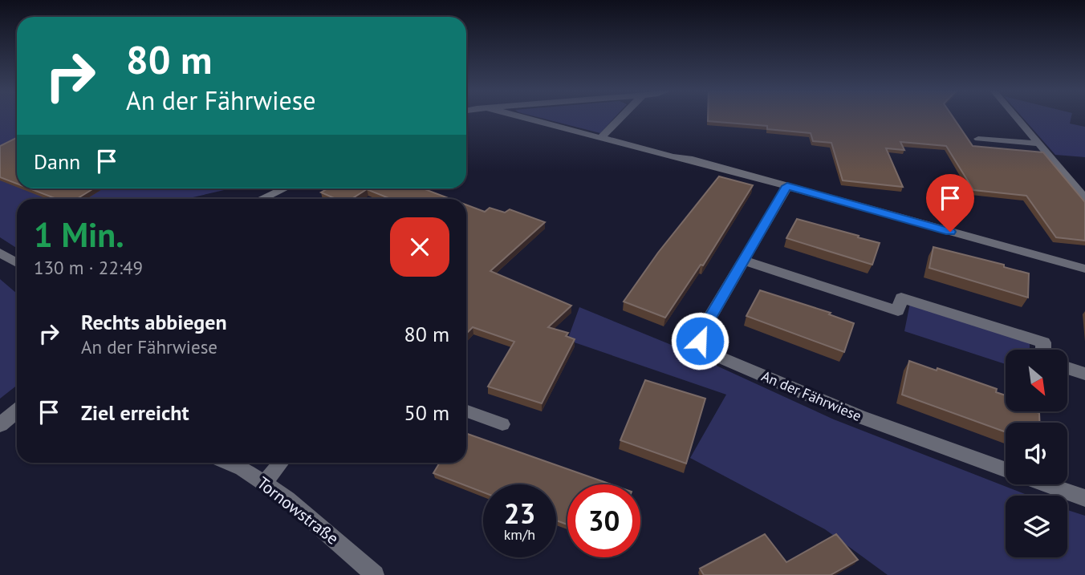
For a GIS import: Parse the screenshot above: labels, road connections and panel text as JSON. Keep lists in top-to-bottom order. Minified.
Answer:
{"streets":{"street":["An der Fährwiese"],"lane":["Tornowstraße"]},"north":"bottom right","page":{"turn":["80 m","An der Fährwiese"],"then":"Dann","heading":["1 Min.","130 m · 22:49"],"list":[{"name":"Rechts abbiegen","note":"An der Fährwiese","value":"80 m"},{"name":"Ziel erreicht","value":"50 m"}],"speed":"23 km/h","limit":"30"}}
